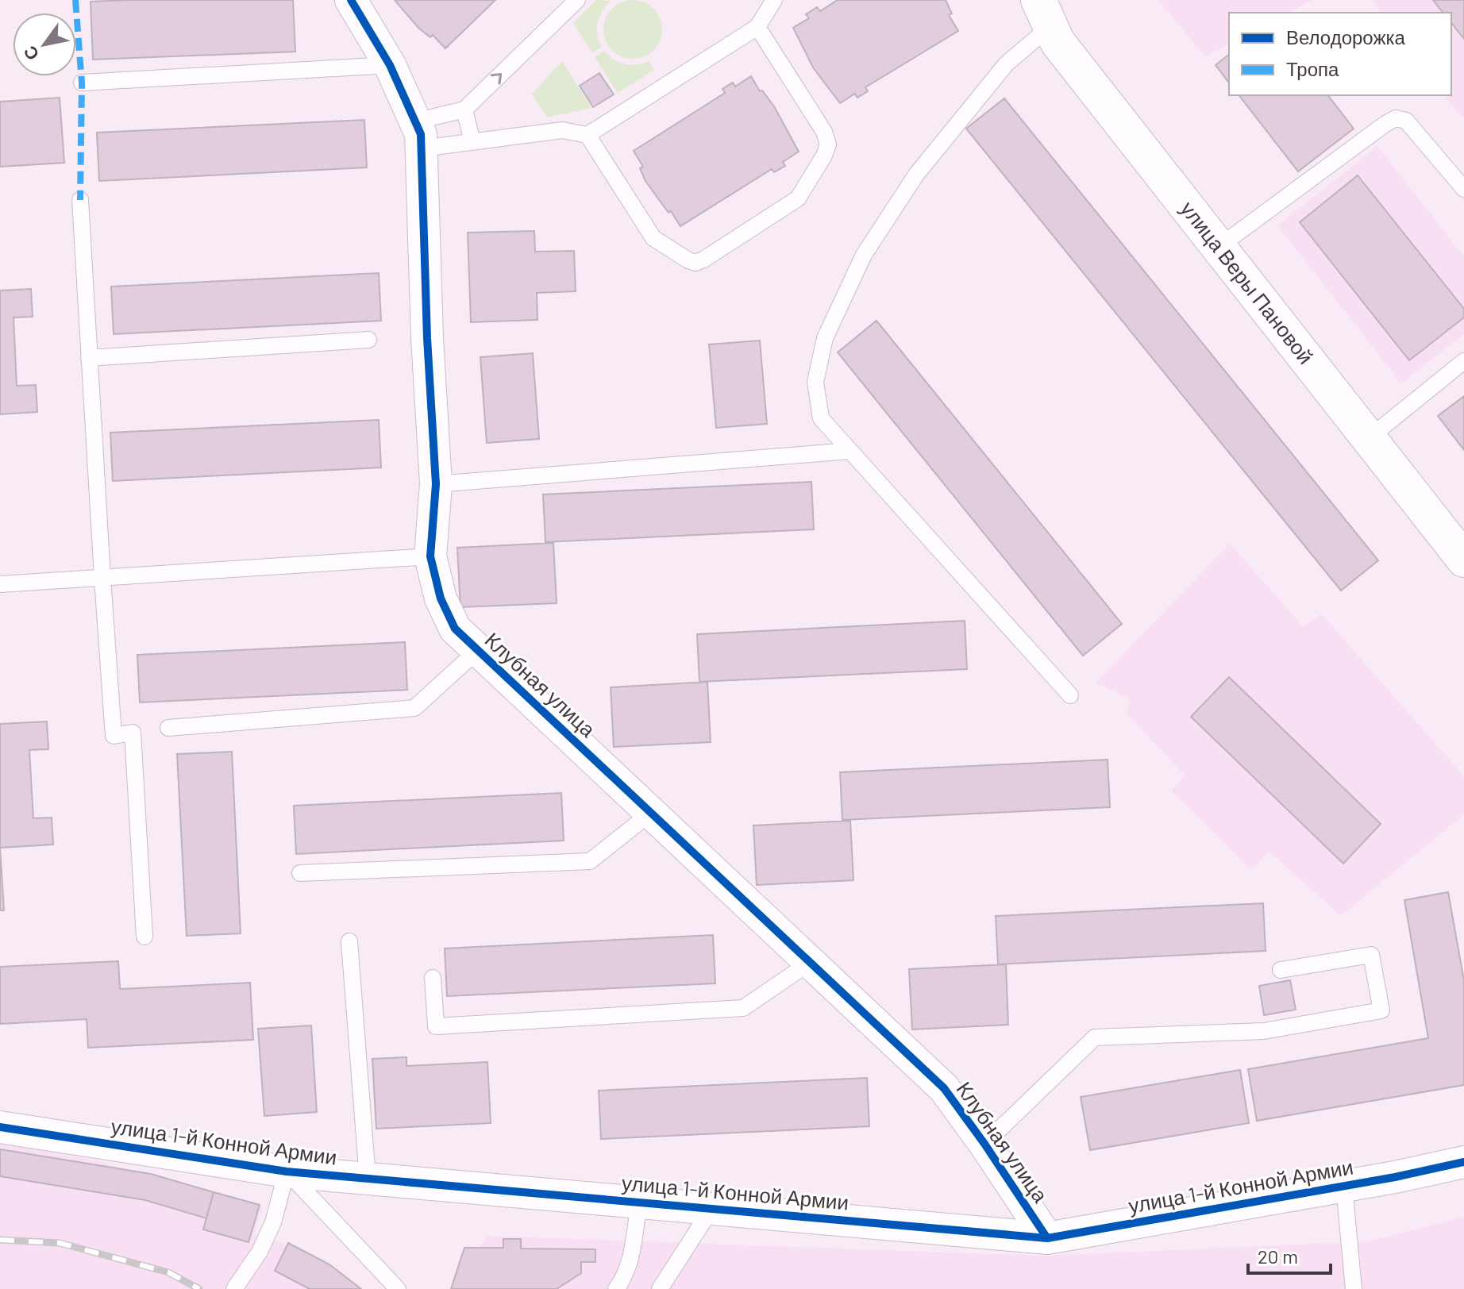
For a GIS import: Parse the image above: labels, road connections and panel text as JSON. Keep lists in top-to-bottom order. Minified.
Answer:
{"streets":{"street":["улица Веры Пановой","Клубная улица","улица 1-й Конной Армии"]},"crossings":[["Клубная улица","улица 1-й Конной Армии"]],"legend":["Велодорожка","Тропа"],"scale_bar":"20 m","north":"bottom left"}
